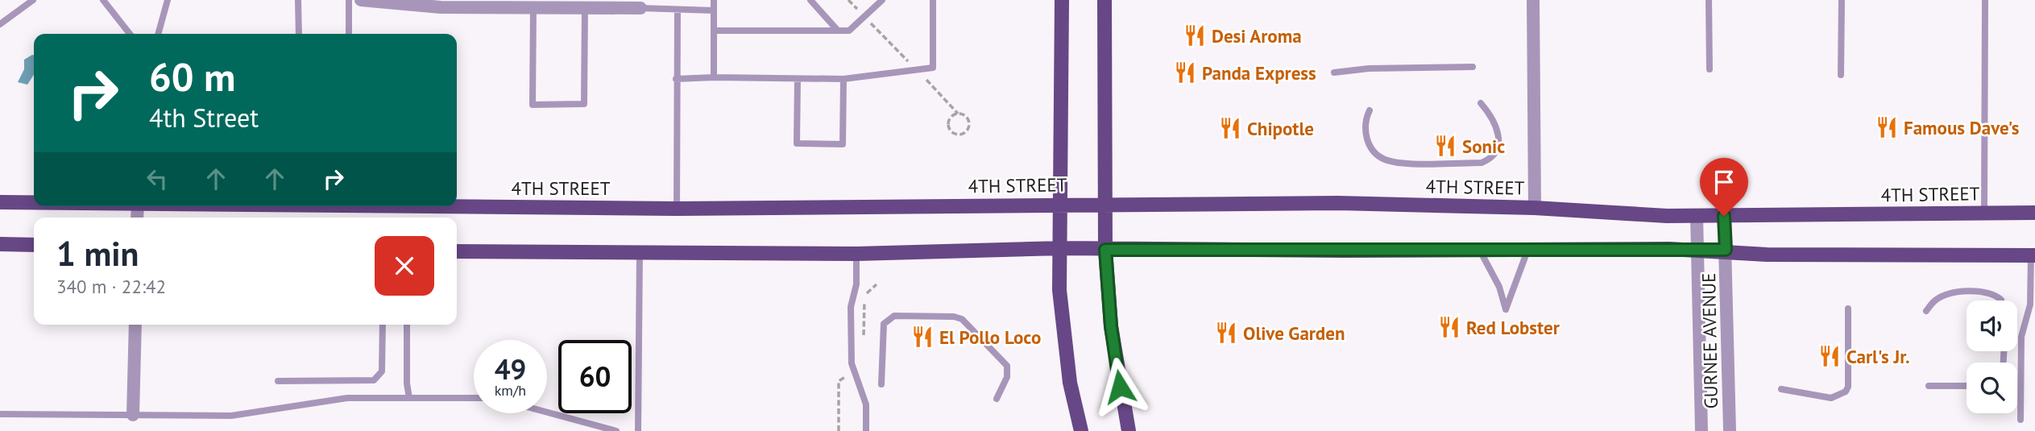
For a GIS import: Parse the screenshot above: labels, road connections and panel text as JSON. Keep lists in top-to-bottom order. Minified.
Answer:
{"streets":{"main road":["4TH STREET"],"street":["GURNEE AVENUE"]},"crossings":[["4TH STREET","GURNEE AVENUE"]],"places":{"restaurant":["Desi Aroma","Panda Express","Famous Dave's","Chipotle","Sonic","Red Lobster","Olive Garden","El Pollo Loco","Carl's Jr."]},"page":{"turn":["60 m","4th Street"],"heading":["1 min","340 m · 22:42"],"speed":"49 km/h","limit":"60"}}
